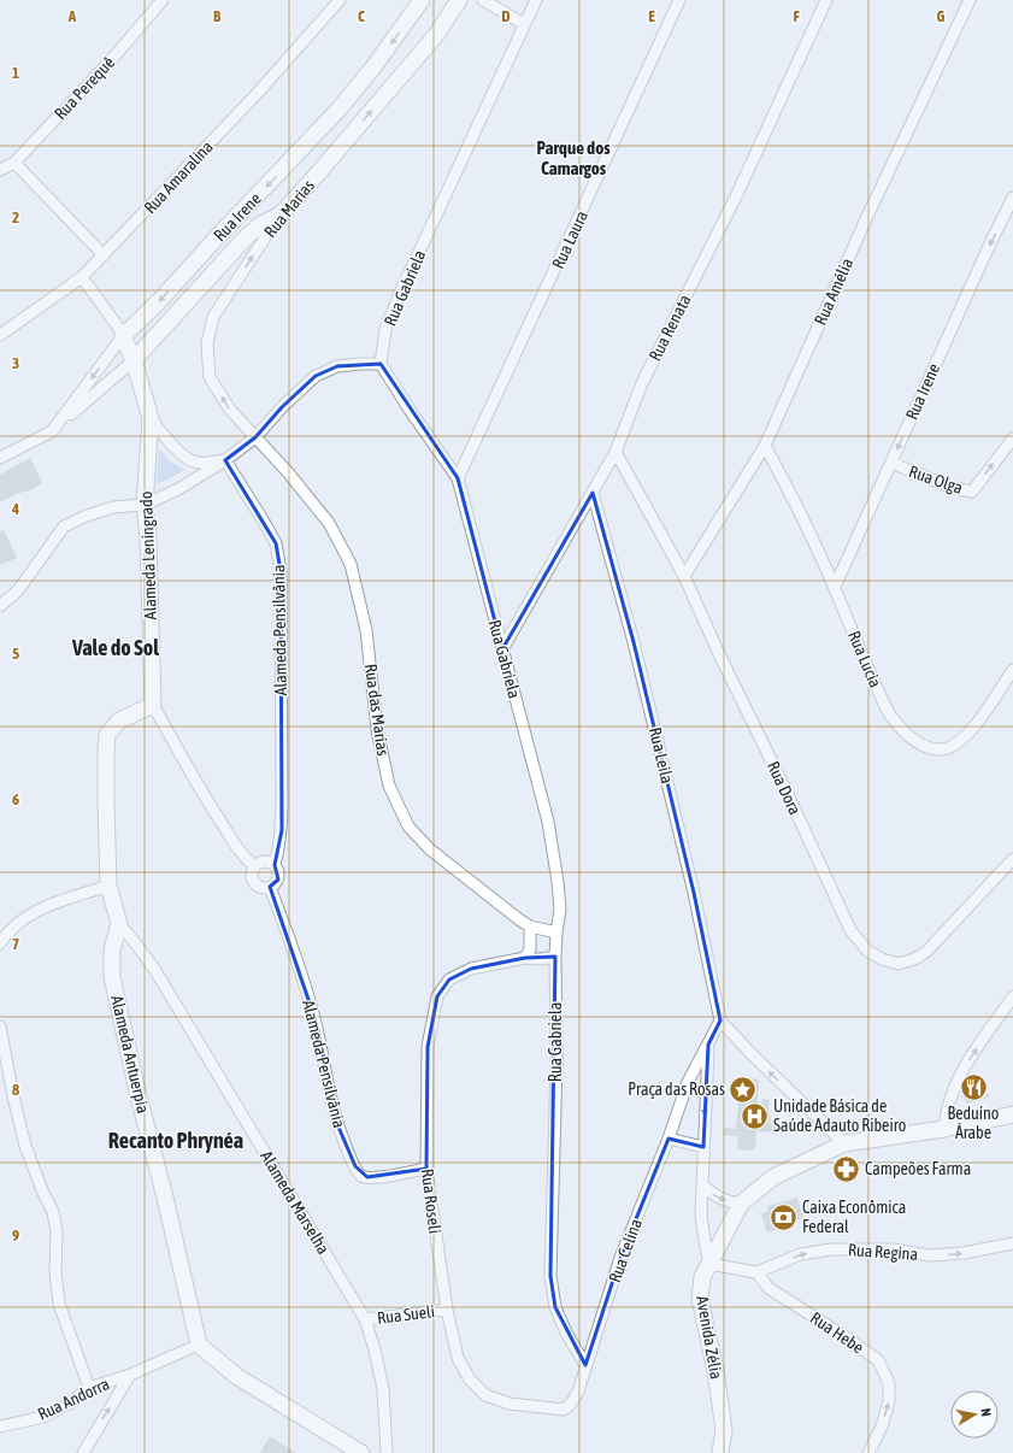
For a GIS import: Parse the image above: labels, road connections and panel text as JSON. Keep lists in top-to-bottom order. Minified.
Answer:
{"streets":{"street":["Rua Perequê","Rua Amaralina","Rua Marias","Rua Irene","Rua Laura","Rua Gabriela","Rua Amélia","Rua Renata","Rua Olga","Alameda Leningrado","Alameda Pensilvânia","Rua Lucia","Rua das Marias","Rua Leila","Rua Dora","Alameda Antuerpia","Rua Roseli","Alameda Marselha","Rua Celina","Rua Regina","Rua Sueli","Rua Hebe","Avenida Zélia","Rua Andorra"]},"crossings":[["Rua Marias","Rua Irene"],["Rua Marias","Rua das Marias"],["Rua Irene","Rua Olga"],["Rua Irene","Rua Lucia"],["Rua Laura","Rua Gabriela"],["Rua Gabriela","Rua Renata"],["Rua Gabriela","Rua das Marias"],["Rua Gabriela","Rua Roseli"],["Rua Gabriela","Rua Celina"],["Rua Amélia","Rua Lucia"],["Rua Amélia","Rua Dora"],["Rua Renata","Rua Leila"],["Rua Renata","Rua Dora"],["Alameda Leningrado","Alameda Pensilvânia"],["Alameda Pensilvânia","Rua Roseli"],["Rua Leila","Rua Celina"],["Alameda Antuerpia","Alameda Marselha"],["Alameda Antuerpia","Rua Andorra"],["Rua Roseli","Rua Celina"],["Rua Roseli","Rua Sueli"],["Alameda Marselha","Rua Sueli"],["Rua Regina","Rua Hebe"]],"one_way":["Rua Marias","Rua Olga","Rua Regina","Rua Hebe"],"districts":["Parque dos Camargos","Vale do Sol","Recanto Phrynéa"],"places":{"restaurant":["Beduíno Árabe"],"place":["Praça das Rosas"],"hospital":["Unidade Básica de Saúde Adauto Ribeiro"],"pharmacy":["Campeões Farma"],"bank":["Caixa Econômica Federal"]},"north":"right","grid":{"columns":["A","B","C","D","E","F","G"],"rows":["1","2","3","4","5","6","7","8","9"]}}
